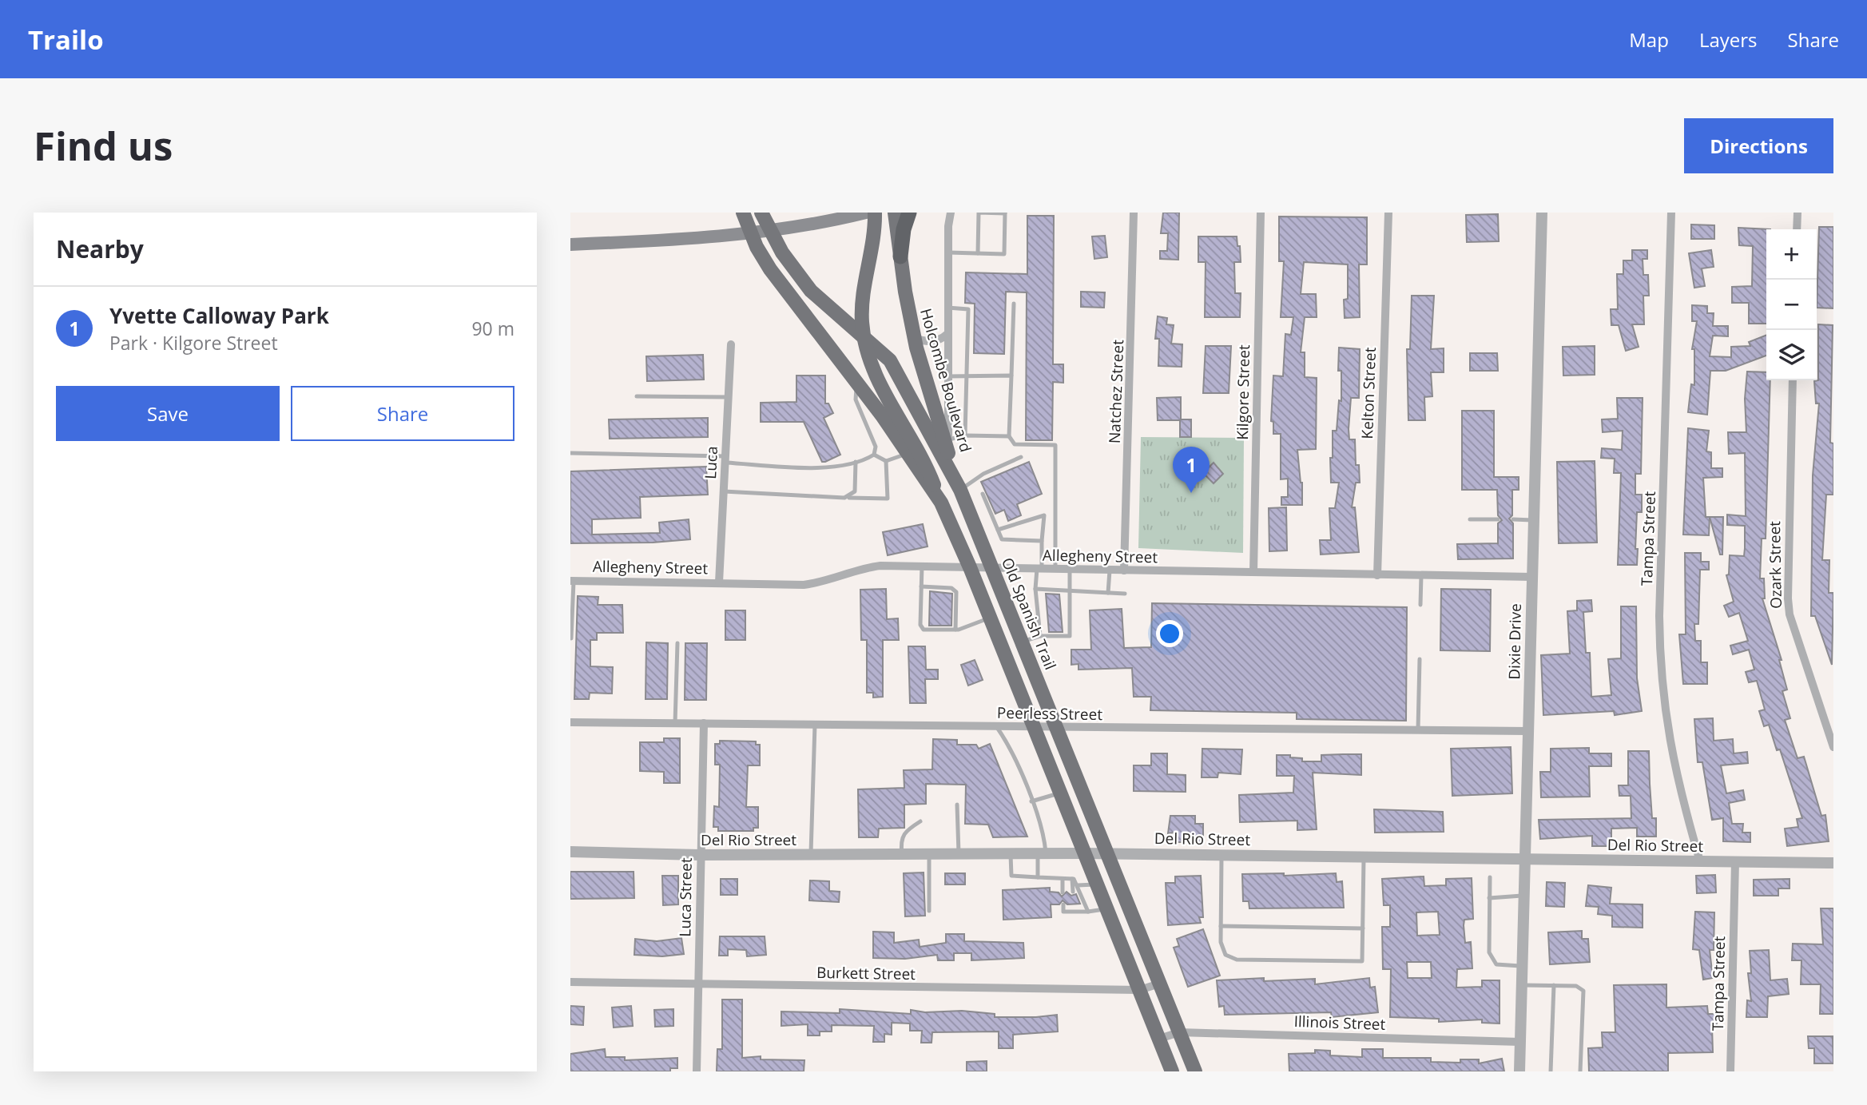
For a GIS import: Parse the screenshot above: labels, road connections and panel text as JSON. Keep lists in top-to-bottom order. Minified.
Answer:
{"streets":{"main road":["Holcombe Boulevard","Old Spanish Trail"],"street":["Natchez Street","Kilgore Street","Kelton Street","Luca","Tampa Street","Allegheny Street","Ozark Street","Dixie Drive","Peerless Street","Del Rio Street","Luca Street","Burkett Street","Illinois Street"]},"crossings":[["Holcombe Boulevard","Old Spanish Trail"],["Natchez Street","Allegheny Street"],["Kilgore Street","Allegheny Street"],["Kelton Street","Allegheny Street"],["Luca","Allegheny Street"],["Tampa Street","Del Rio Street"],["Allegheny Street","Old Spanish Trail"],["Allegheny Street","Dixie Drive"],["Old Spanish Trail","Peerless Street"],["Old Spanish Trail","Del Rio Street"],["Old Spanish Trail","Burkett Street"],["Old Spanish Trail","Illinois Street"],["Dixie Drive","Peerless Street"],["Dixie Drive","Del Rio Street"],["Dixie Drive","Illinois Street"],["Peerless Street","Luca Street"],["Del Rio Street","Luca Street"],["Luca Street","Burkett Street"]],"page":{"header":"Trailo","nav":["Map","Layers","Share"],"buttons":["Directions",["Save","Share"]],"title":"Find us","heading":"Nearby","map_buttons":["+","−"],"list":[{"mark":"1","name":"Yvette Calloway Park","note":"Park · Kilgore Street","value":"90 m"}],"pins":"1"}}
